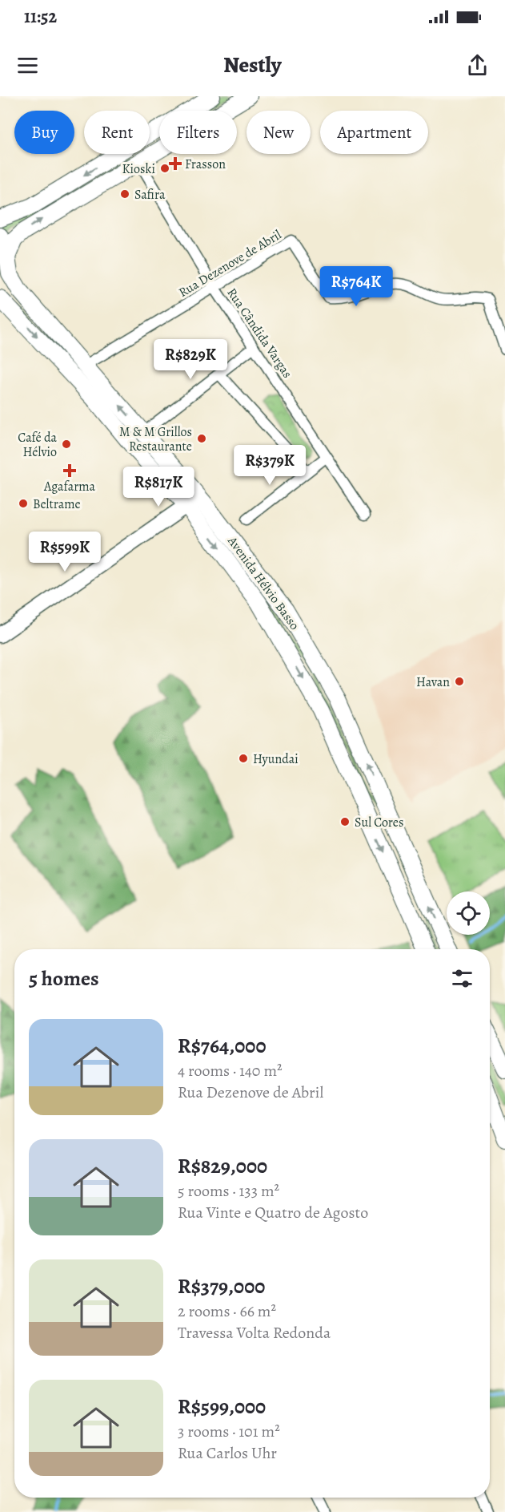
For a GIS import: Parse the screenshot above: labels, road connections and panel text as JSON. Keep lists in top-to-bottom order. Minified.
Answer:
{"streets":{"main road":["Avenida Hélvio Basso"],"street":["Rua Dezenove de Abril","Rua Cândida Vargas"]},"crossings":[["Rua Dezenove de Abril","Rua Cândida Vargas"],["Rua Dezenove de Abril","Avenida Hélvio Basso"]],"places":{"health":["Frasson","Agafarma"],"other":["Kioski","Safira","M & M Grillos Restaurante","Café da Hélvio","Beltrame","Havan","Hyundai","Sul Cores"]},"page":{"status":"11:52","header":"Nestly","chip":["Buy","Rent","Filters","New","Apartment"],"price":["R$764K","R$829K","R$379K","R$817K","R$599K"],"heading":"5 homes","list":[{"name":"R$764,000","note":"4 rooms · 140 m² · Rua Dezenove de Abril"},{"name":"R$829,000","note":"5 rooms · 133 m² · Rua Vinte e Quatro de Agosto"},{"name":"R$379,000","note":"2 rooms · 66 m² · Travessa Volta Redonda"},{"name":"R$599,000","note":"3 rooms · 101 m² · Rua Carlos Uhr"}]}}
